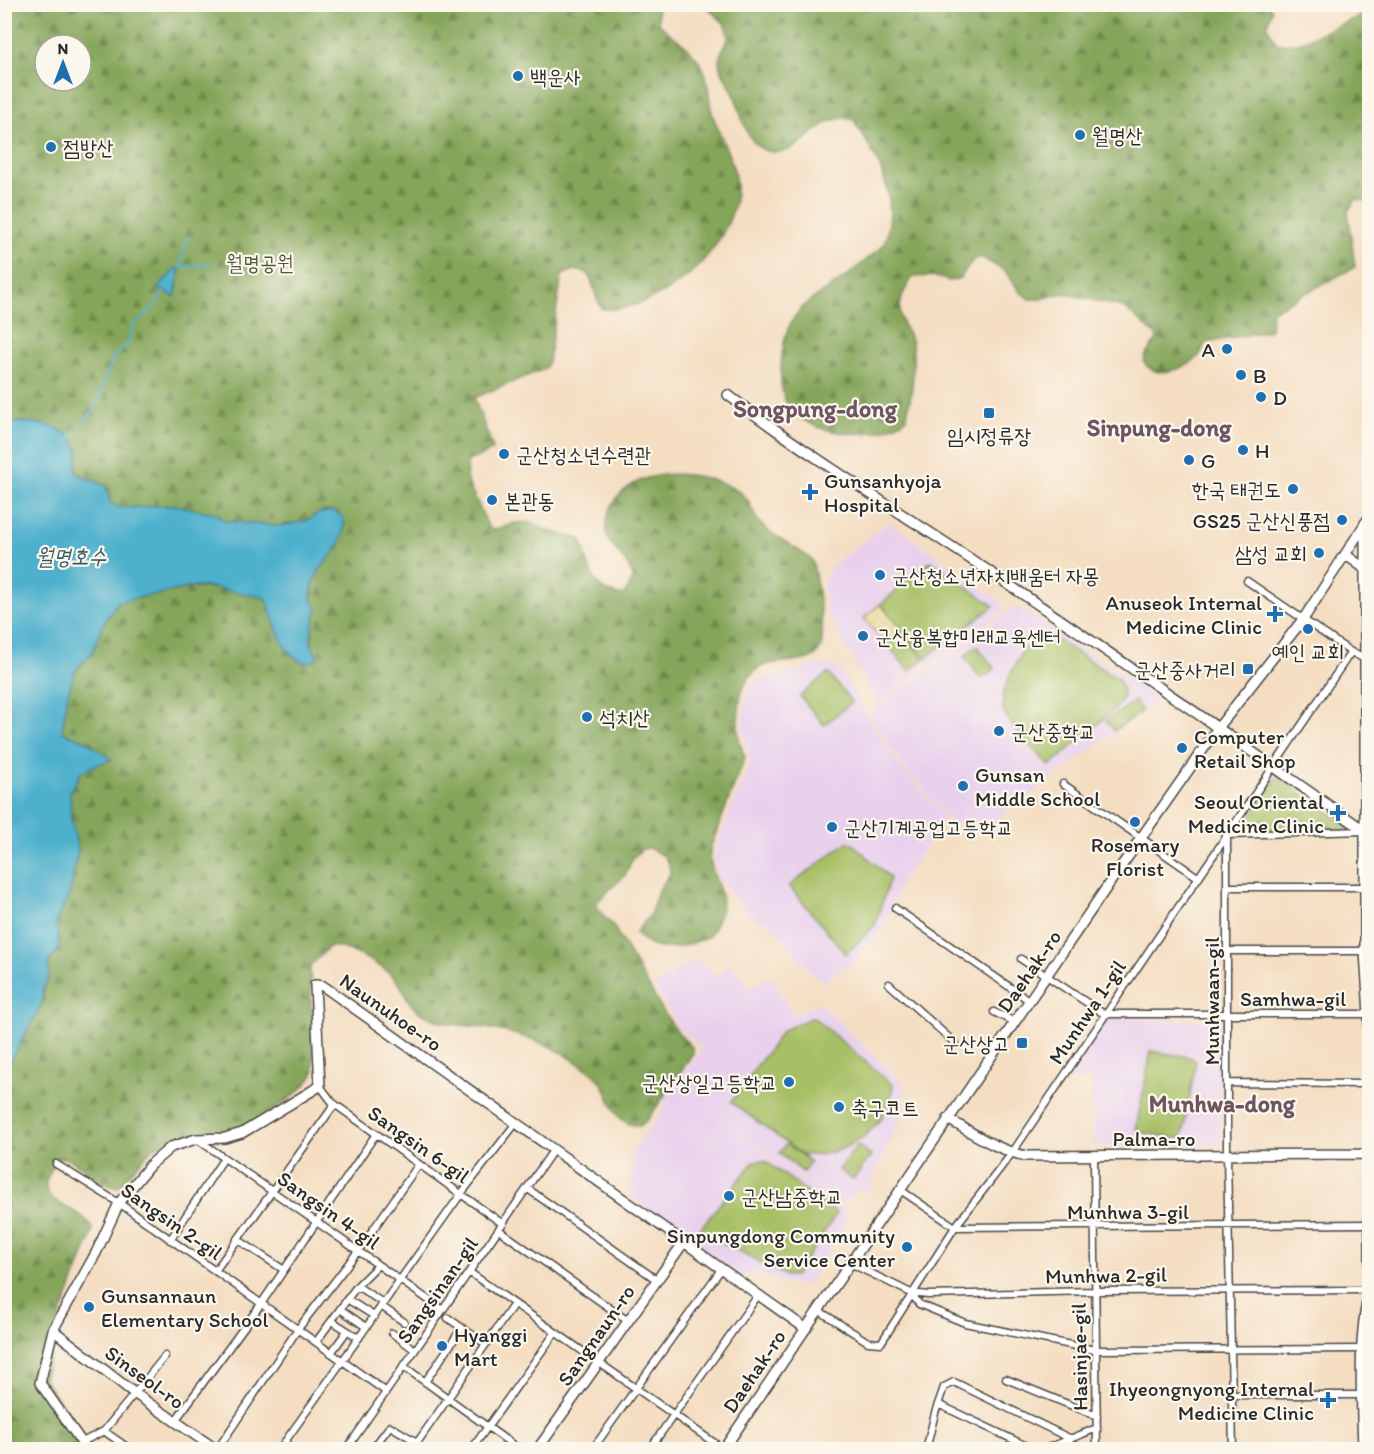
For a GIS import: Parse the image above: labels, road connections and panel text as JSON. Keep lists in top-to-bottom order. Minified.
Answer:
{"streets":{"street":["Daehak-ro","Samhwa-gil","Munhwaan-gil","Naunuhoe-ro","Munhwa 1-gil","Palma-ro","Sangsin 6-gil","Sangsin 4-gil","Munhwa 3-gil","Sangsin 2-gil","Munhwa 2-gil","Sangsinan-gil","Sangnaun-ro","Hasinjae-gil","Sinseol-ro"]},"crossings":[["Daehak-ro","Naunuhoe-ro"],["Daehak-ro","Munhwa 1-gil"],["Daehak-ro","Palma-ro"],["Daehak-ro","Munhwa 2-gil"],["Samhwa-gil","Munhwaan-gil"],["Samhwa-gil","Munhwa 1-gil"],["Munhwaan-gil","Munhwa 1-gil"],["Munhwaan-gil","Palma-ro"],["Munhwaan-gil","Munhwa 3-gil"],["Munhwaan-gil","Munhwa 2-gil"],["Naunuhoe-ro","Sangsin 6-gil"],["Naunuhoe-ro","Sangsinan-gil"],["Naunuhoe-ro","Sangnaun-ro"],["Munhwa 1-gil","Palma-ro"],["Munhwa 1-gil","Munhwa 3-gil"],["Munhwa 1-gil","Munhwa 2-gil"],["Palma-ro","Hasinjae-gil"],["Sangsin 6-gil","Sangsinan-gil"],["Sangsin 6-gil","Sangnaun-ro"],["Sangsin 4-gil","Sangsinan-gil"],["Munhwa 3-gil","Hasinjae-gil"],["Sangsin 2-gil","Sangsinan-gil"],["Munhwa 2-gil","Hasinjae-gil"]],"districts":["Songpung-dong","Sinpung-dong","Munhwa-dong"],"water":["월명호수"],"parks":["월명공원"],"places":{"other":["백운사","월명산","점방산","A","B","D","H","군산청소년수련관","G","한국 태권도","본관동","GS25 군산신풍점","삼성 교회","군산청소년자치배움터 자몽","예인 교회","군산융복합미래교육센터","석치산","군산중학교","Computer Retail Shop","Gunsan Middle School","Rosemary Florist","군산기계공업고등학교","군산상일고등학교","축구코트","군산남중학교","Sinpungdong Community Service Center","Gunsannaun Elementary School","Hyanggi Mart"],"transit":["임시정류장","군산중사거리","군산상고"],"health":["Gunsanhyoja Hospital","Anuseok Internal Medicine Clinic","Seoul Oriental Medicine Clinic","Ihyeongnyong Internal Medicine Clinic"]},"north":"top"}
